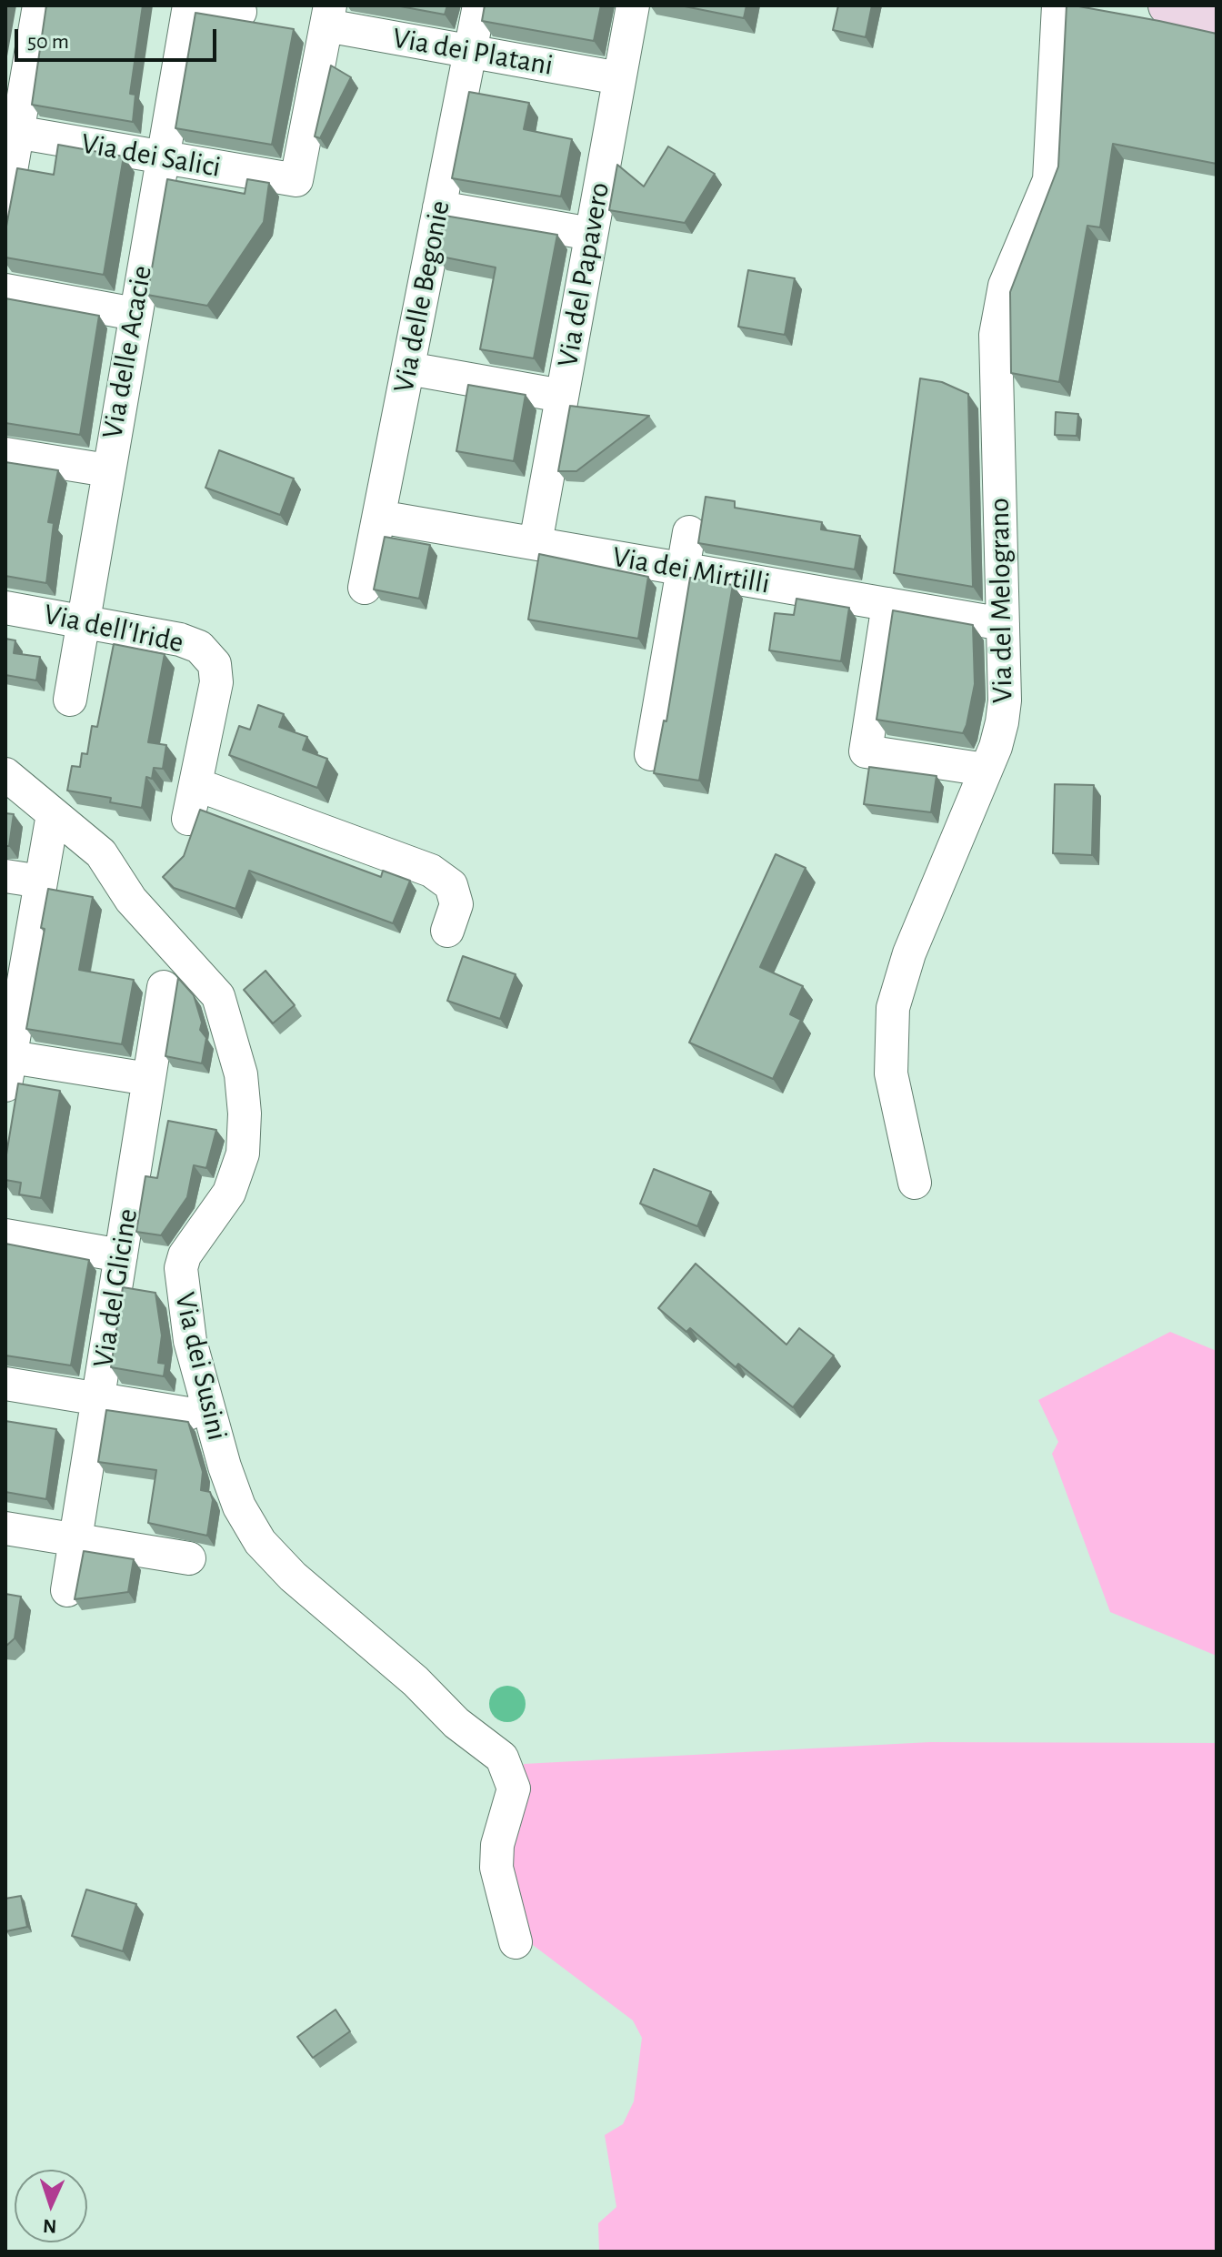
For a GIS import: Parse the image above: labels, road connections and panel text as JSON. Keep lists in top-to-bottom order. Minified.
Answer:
{"streets":{"street":["Via dei Platani","Via dei Salici","Via del Papavero","Via delle Begonie","Via delle Acacie","Via dei Mirtilli","Via del Melograno","Via dell'Iride","Via del Glicine","Via dei Susini"]},"crossings":[["Via dei Platani","Via dei Salici"],["Via dei Platani","Via del Papavero"],["Via dei Platani","Via delle Begonie"],["Via dei Salici","Via delle Acacie"],["Via del Papavero","Via dei Mirtilli"],["Via delle Begonie","Via dei Mirtilli"],["Via delle Acacie","Via dell'Iride"],["Via dei Mirtilli","Via del Melograno"]],"scale_bar":"50 m","north":"bottom"}
